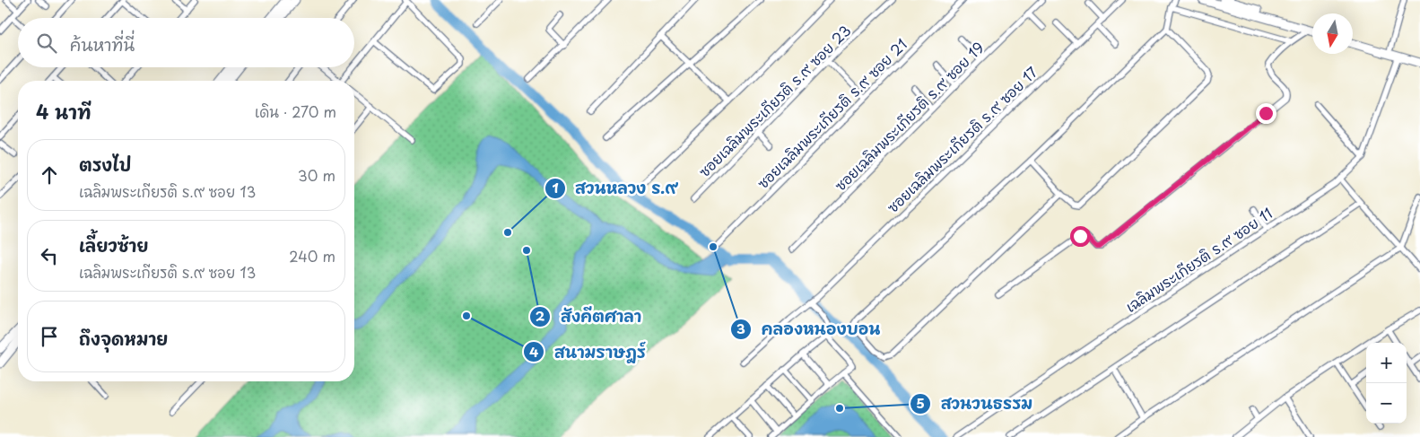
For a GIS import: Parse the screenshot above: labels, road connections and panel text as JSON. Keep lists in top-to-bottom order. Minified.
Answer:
{"streets":{"street":["ซอยเฉลิมพระเกียรติ ร.๙ ซอย 23","ซอยเฉลิมพระเกียรติ ร.๙ ซอย 21","ซอยเฉลิมพระเกียรติ ร.๙ ซอย 19","ซอยเฉลิมพระเกียรติ ร.๙ ซอย 17","เฉลิมพระเกียรติ ร.๙ ซอย 11"]},"places":["สวนหลวง ร.๙","คลองหนองบอน","สังคีตศาลา","สนามราษฎร์","สวนวนธรรม"],"north":"bottom","page":{"search":"ค้นหาที่นี่","heading":["4 นาที","เดิน · 270 m"],"list":[["ตรงไป","เฉลิมพระเกียรติ ร.๙ ซอย 13","30 m"],["เลี้ยวซ้าย","เฉลิมพระเกียรติ ร.๙ ซอย 13","240 m"],"ถึงจุดหมาย"],"map_buttons":["+","−"]}}
